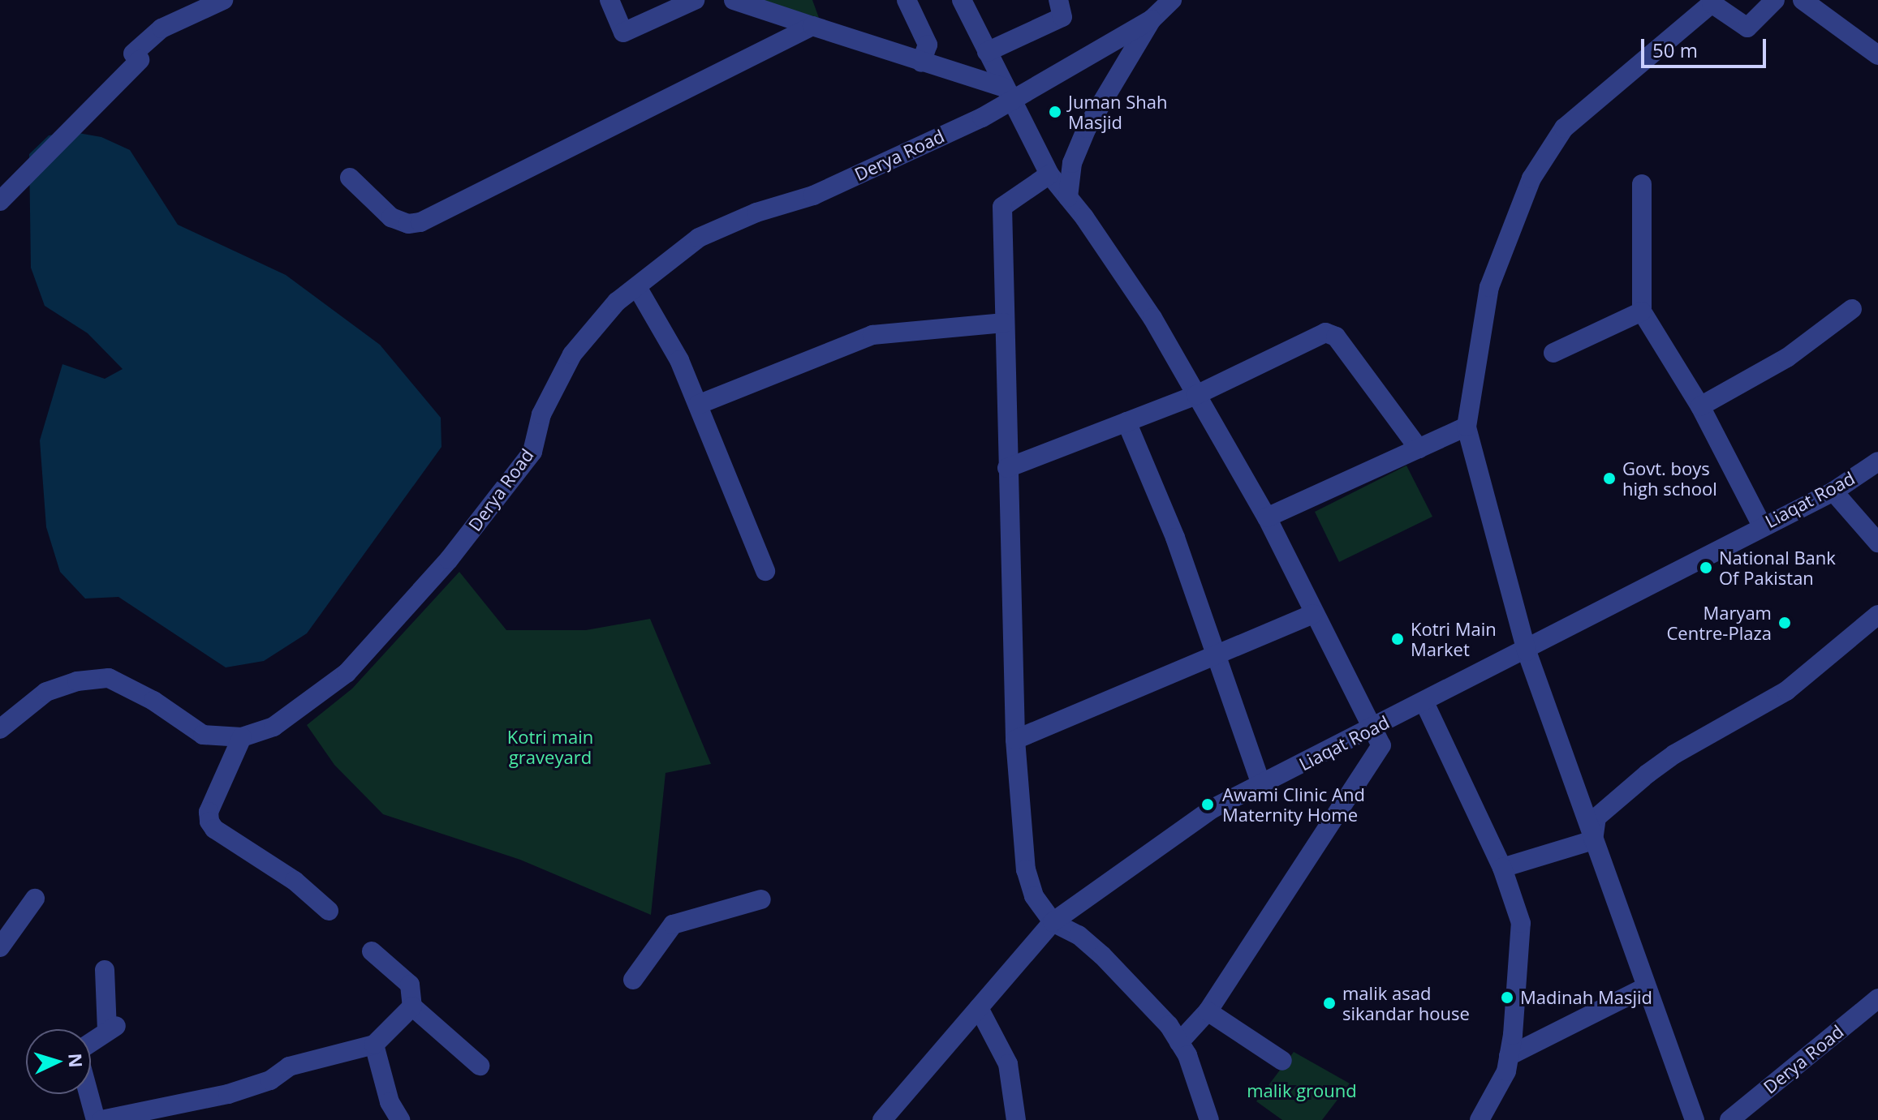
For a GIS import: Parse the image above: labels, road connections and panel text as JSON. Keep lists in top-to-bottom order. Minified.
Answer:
{"streets":{"street":["Derya Road","Liaqat Road"]},"parks":["Kotri main graveyard","malik ground"],"places":["Juman Shah Masjid","Govt. boys high school","National Bank Of Pakistan","Maryam Centre-Plaza","Kotri Main Market","Awami Clinic And Maternity Home","Madinah Masjid","malik asad sikandar house"],"scale_bar":"50 m","north":"right"}
